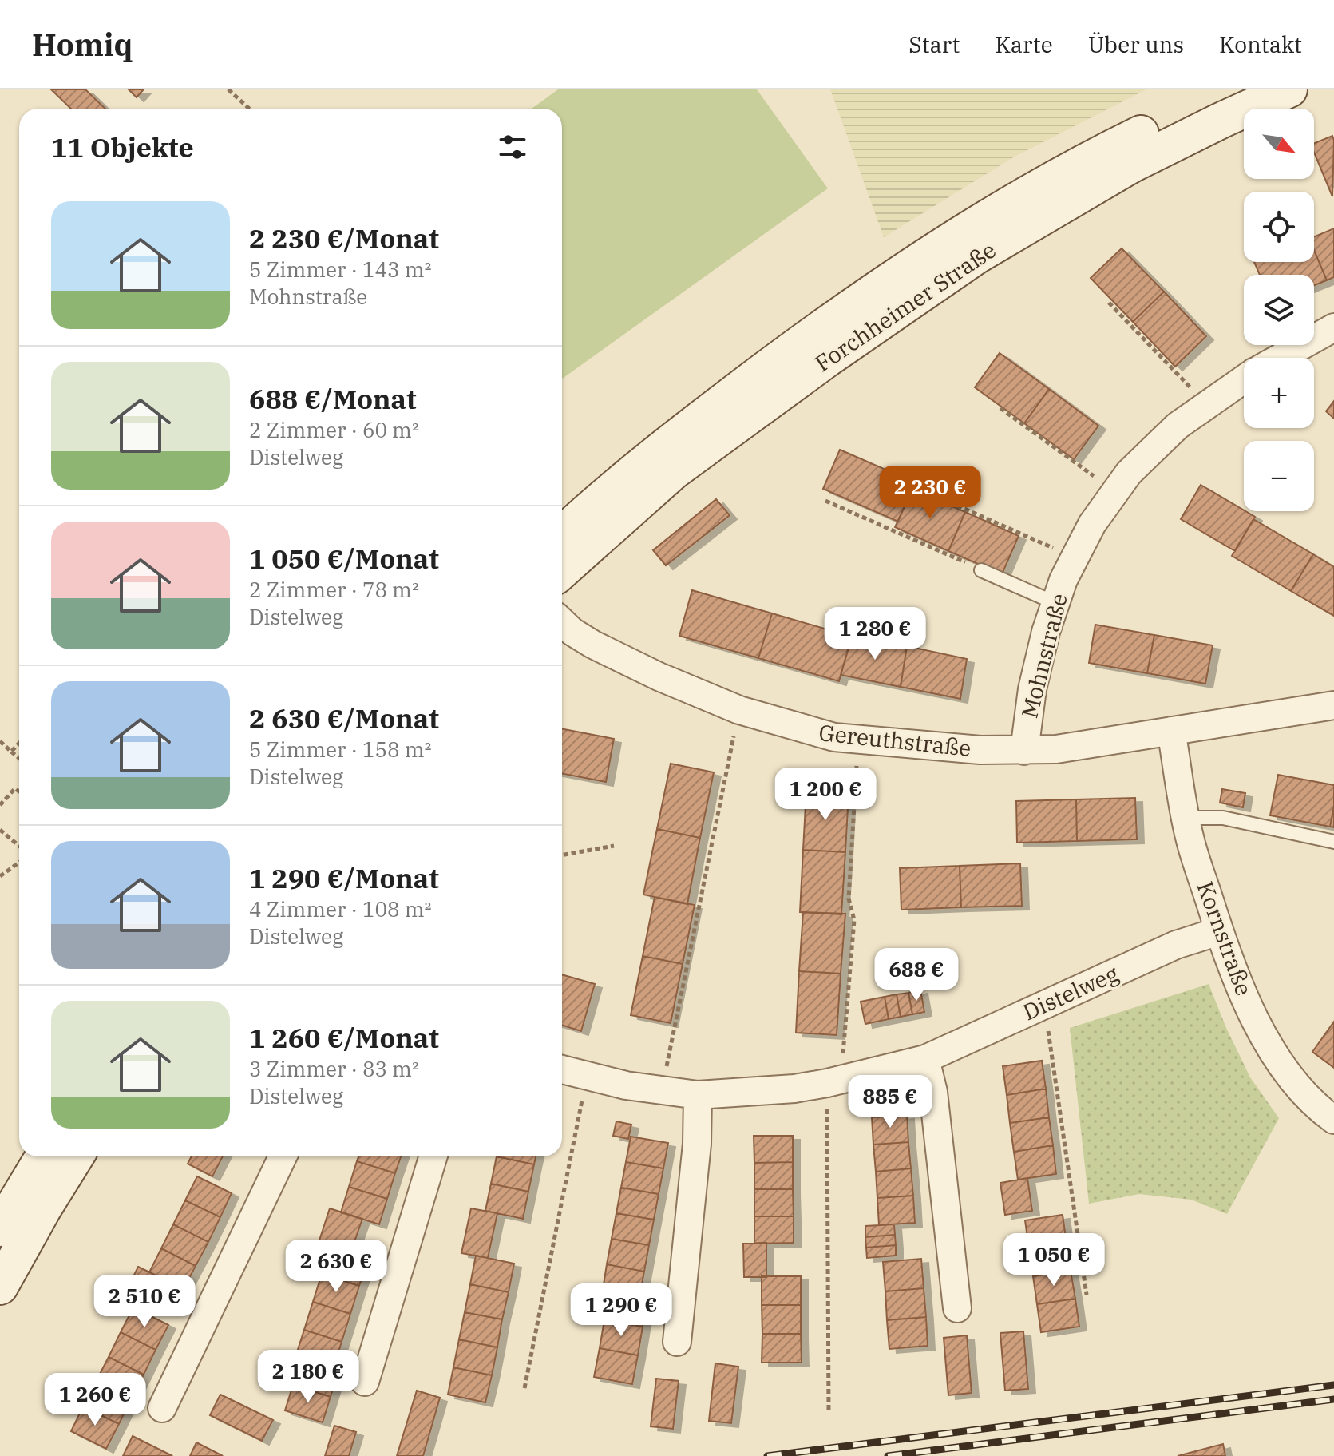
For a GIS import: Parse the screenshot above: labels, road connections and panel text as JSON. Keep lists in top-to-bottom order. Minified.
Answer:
{"streets":{"street":["Forchheimer Straße","Mohnstraße","Gereuthstraße","Kornstraße","Distelweg"]},"crossings":[["Mohnstraße","Gereuthstraße"],["Gereuthstraße","Kornstraße"],["Kornstraße","Distelweg"]],"north":"bottom right","page":{"header":"Homiq","nav":["Start","Karte","Über uns","Kontakt"],"map_buttons":["+","−"],"heading":"11 Objekte","list":[{"name":"2 230 €/Monat","note":"5 Zimmer · 143 m² · Mohnstraße"},{"name":"688 €/Monat","note":"2 Zimmer · 60 m² · Distelweg"},{"name":"1 050 €/Monat","note":"2 Zimmer · 78 m² · Distelweg"},{"name":"2 630 €/Monat","note":"5 Zimmer · 158 m² · Distelweg"},{"name":"1 290 €/Monat","note":"4 Zimmer · 108 m² · Distelweg"},{"name":"1 260 €/Monat","note":"3 Zimmer · 83 m² · Distelweg"}],"price":["2 230 €","1 280 €","1 200 €","688 €","885 €","1 050 €","2 630 €","2 510 €","1 290 €","2 180 €","1 260 €"]}}
